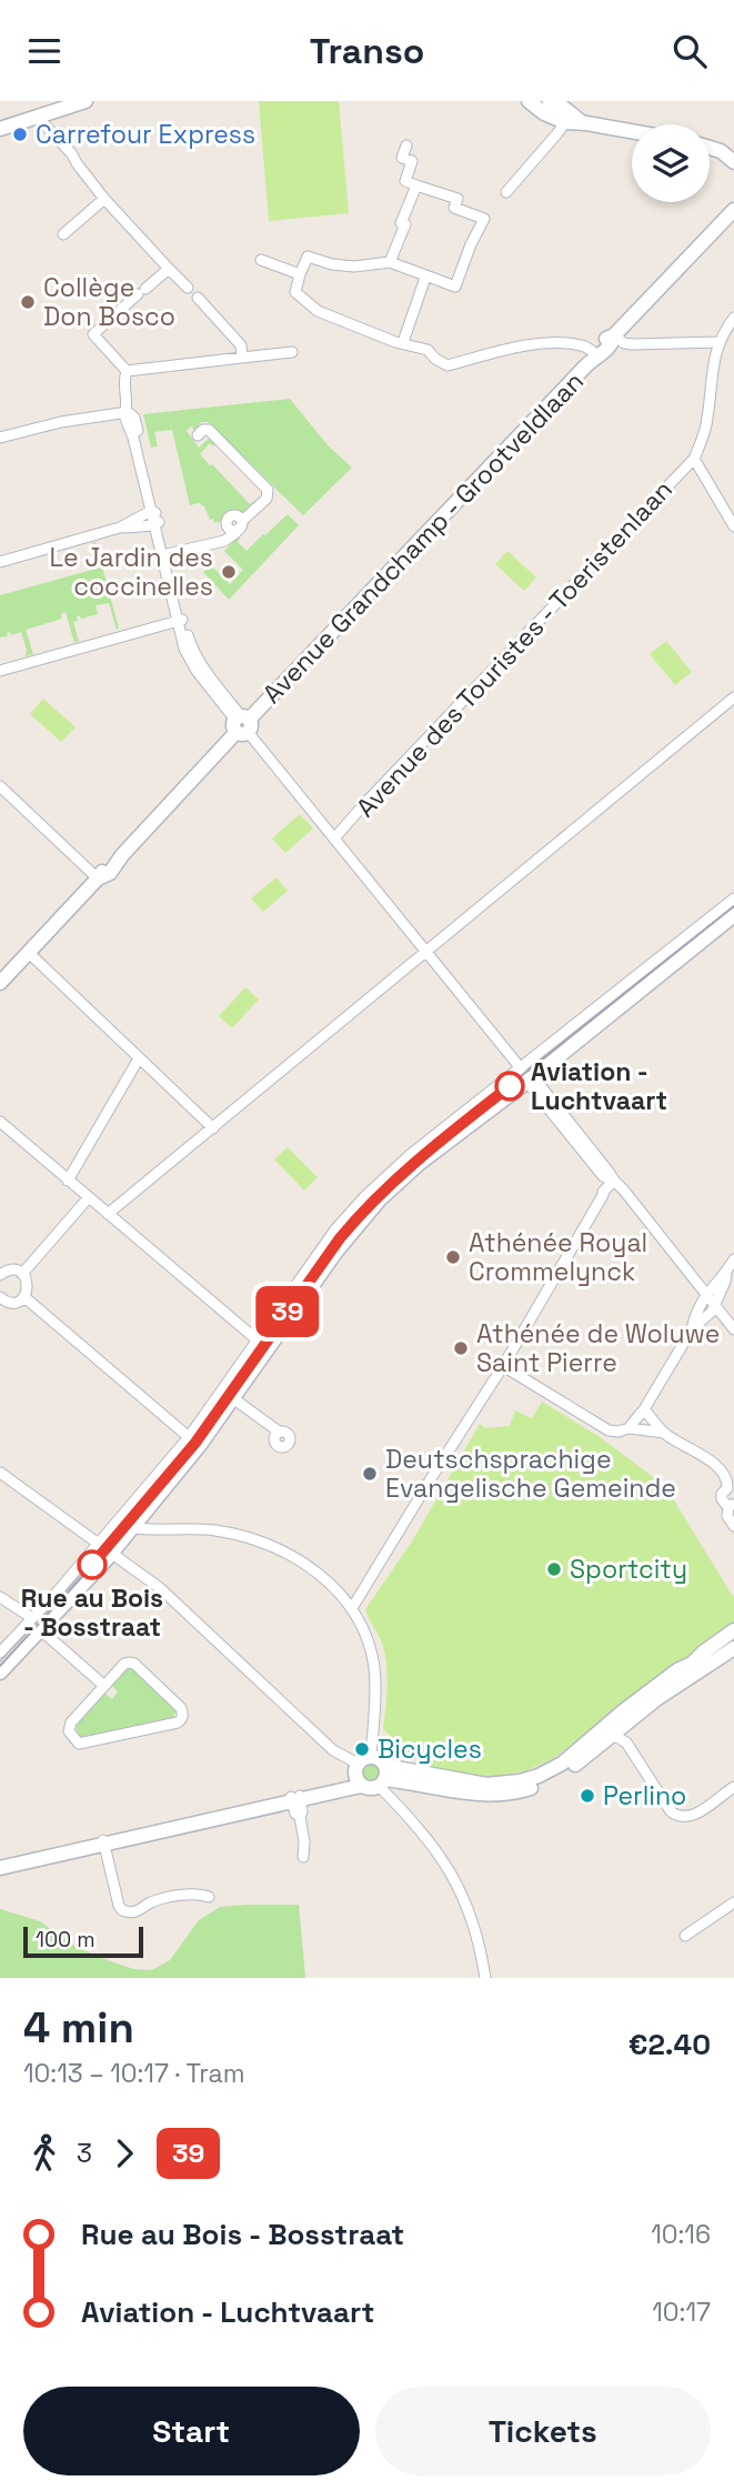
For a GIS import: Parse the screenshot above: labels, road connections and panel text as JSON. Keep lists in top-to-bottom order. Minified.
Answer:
{"streets":{"street":["Avenue Grandchamp - Grootveldlaan","Avenue des Touristes - Toeristenlaan"]},"places":["Carrefour Express","Collège Don Bosco","Le Jardin des coccinelles","Aviation - Luchtvaart","Athénée Royal Crommelynck","Athénée de Woluwe Saint Pierre","Deutschsprachige Evangelische Gemeinde","Rue au Bois - Bosstraat","Sportcity","Bicycles","Perlino"],"lines":["tram line 39"],"scale_bar":"100 m","page":{"header":"Transo","on_map":"39","scale":"100 m","heading":["4 min","10:13 – 10:17 · Tram","€2.40"],"legs":["3","39"],"list":[{"name":"Rue au Bois - Bosstraat","value":"10:16"},{"name":"Aviation - Luchtvaart","value":"10:17"}],"buttons":["Start","Tickets"]}}
